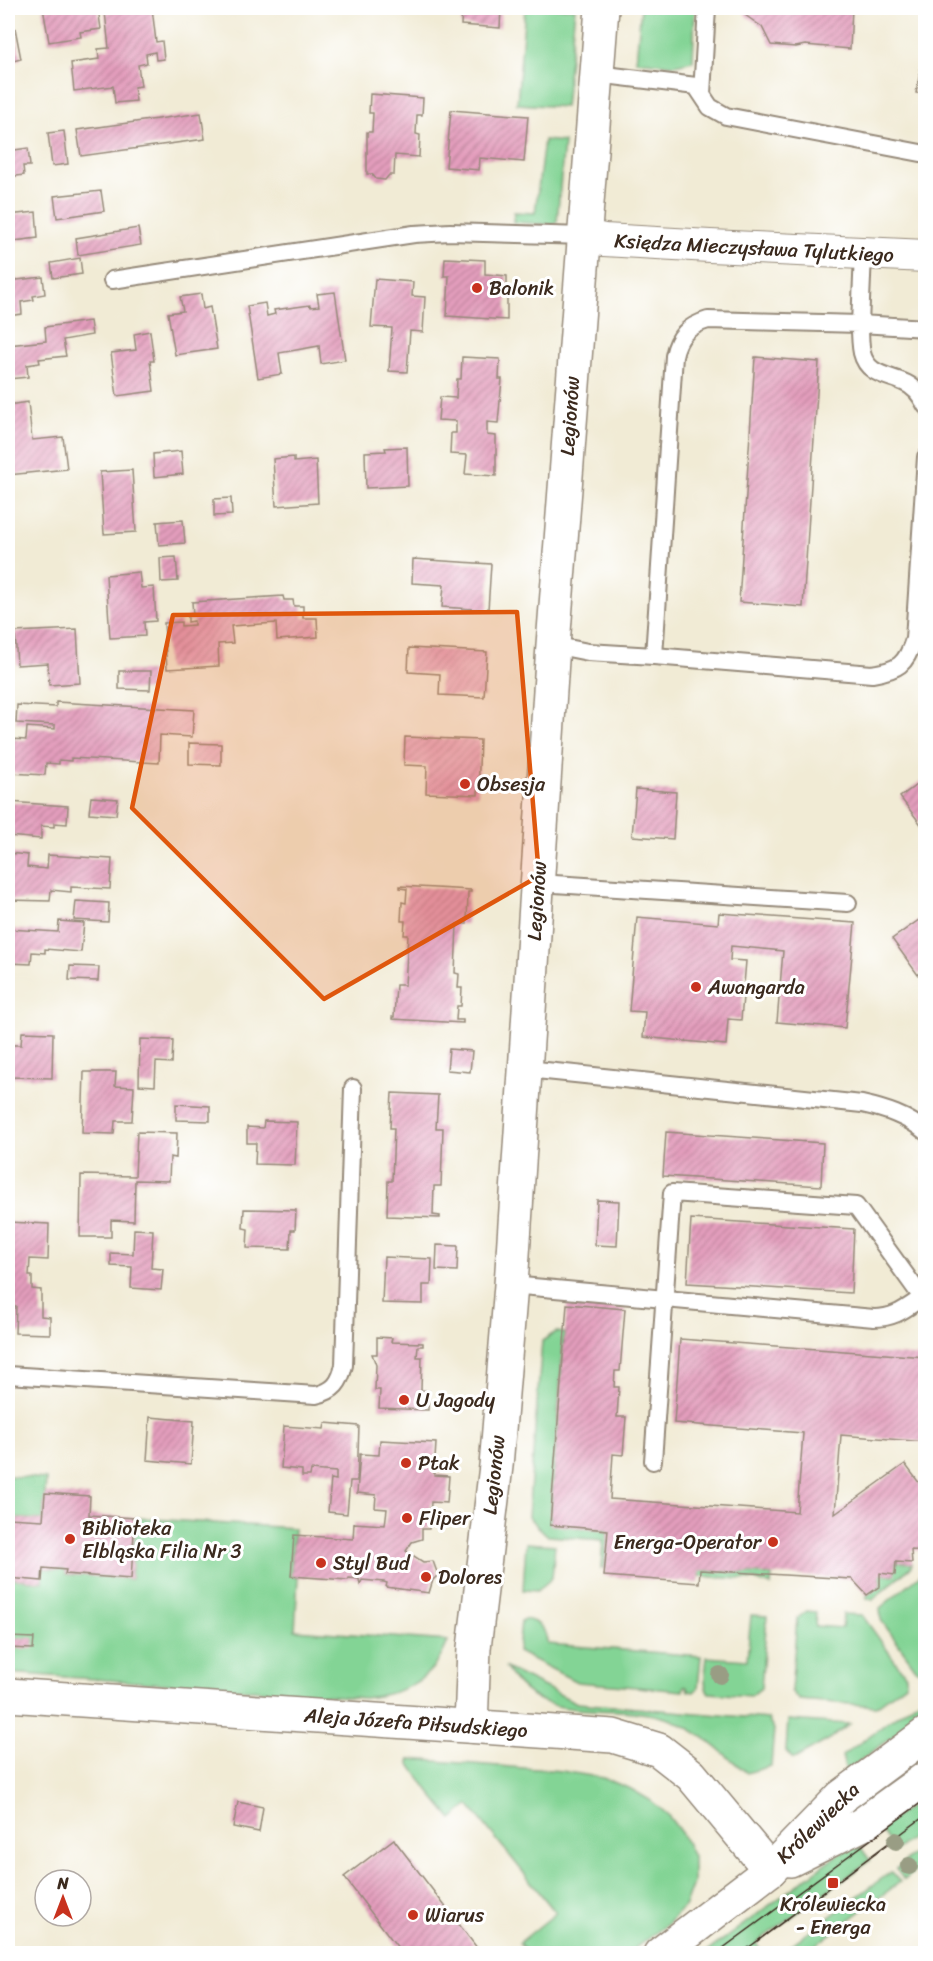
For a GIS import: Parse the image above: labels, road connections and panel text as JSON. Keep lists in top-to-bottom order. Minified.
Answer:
{"streets":{"street":["Księdza Mieczysława Tylutkiego","Legionów","Aleja Józefa Piłsudskiego","Królewiecka"]},"crossings":[["Księdza Mieczysława Tylutkiego","Legionów"],["Legionów","Aleja Józefa Piłsudskiego"],["Aleja Józefa Piłsudskiego","Królewiecka"]],"places":{"other":["Balonik","Obsesja","Awangarda","U Jagody","Ptak","Fliper","Biblioteka Elbląska Filia Nr 3","Energa-Operator","Styl Bud","Dolores","Wiarus"],"transit":["Królewiecka - Energa"]},"north":"top"}
